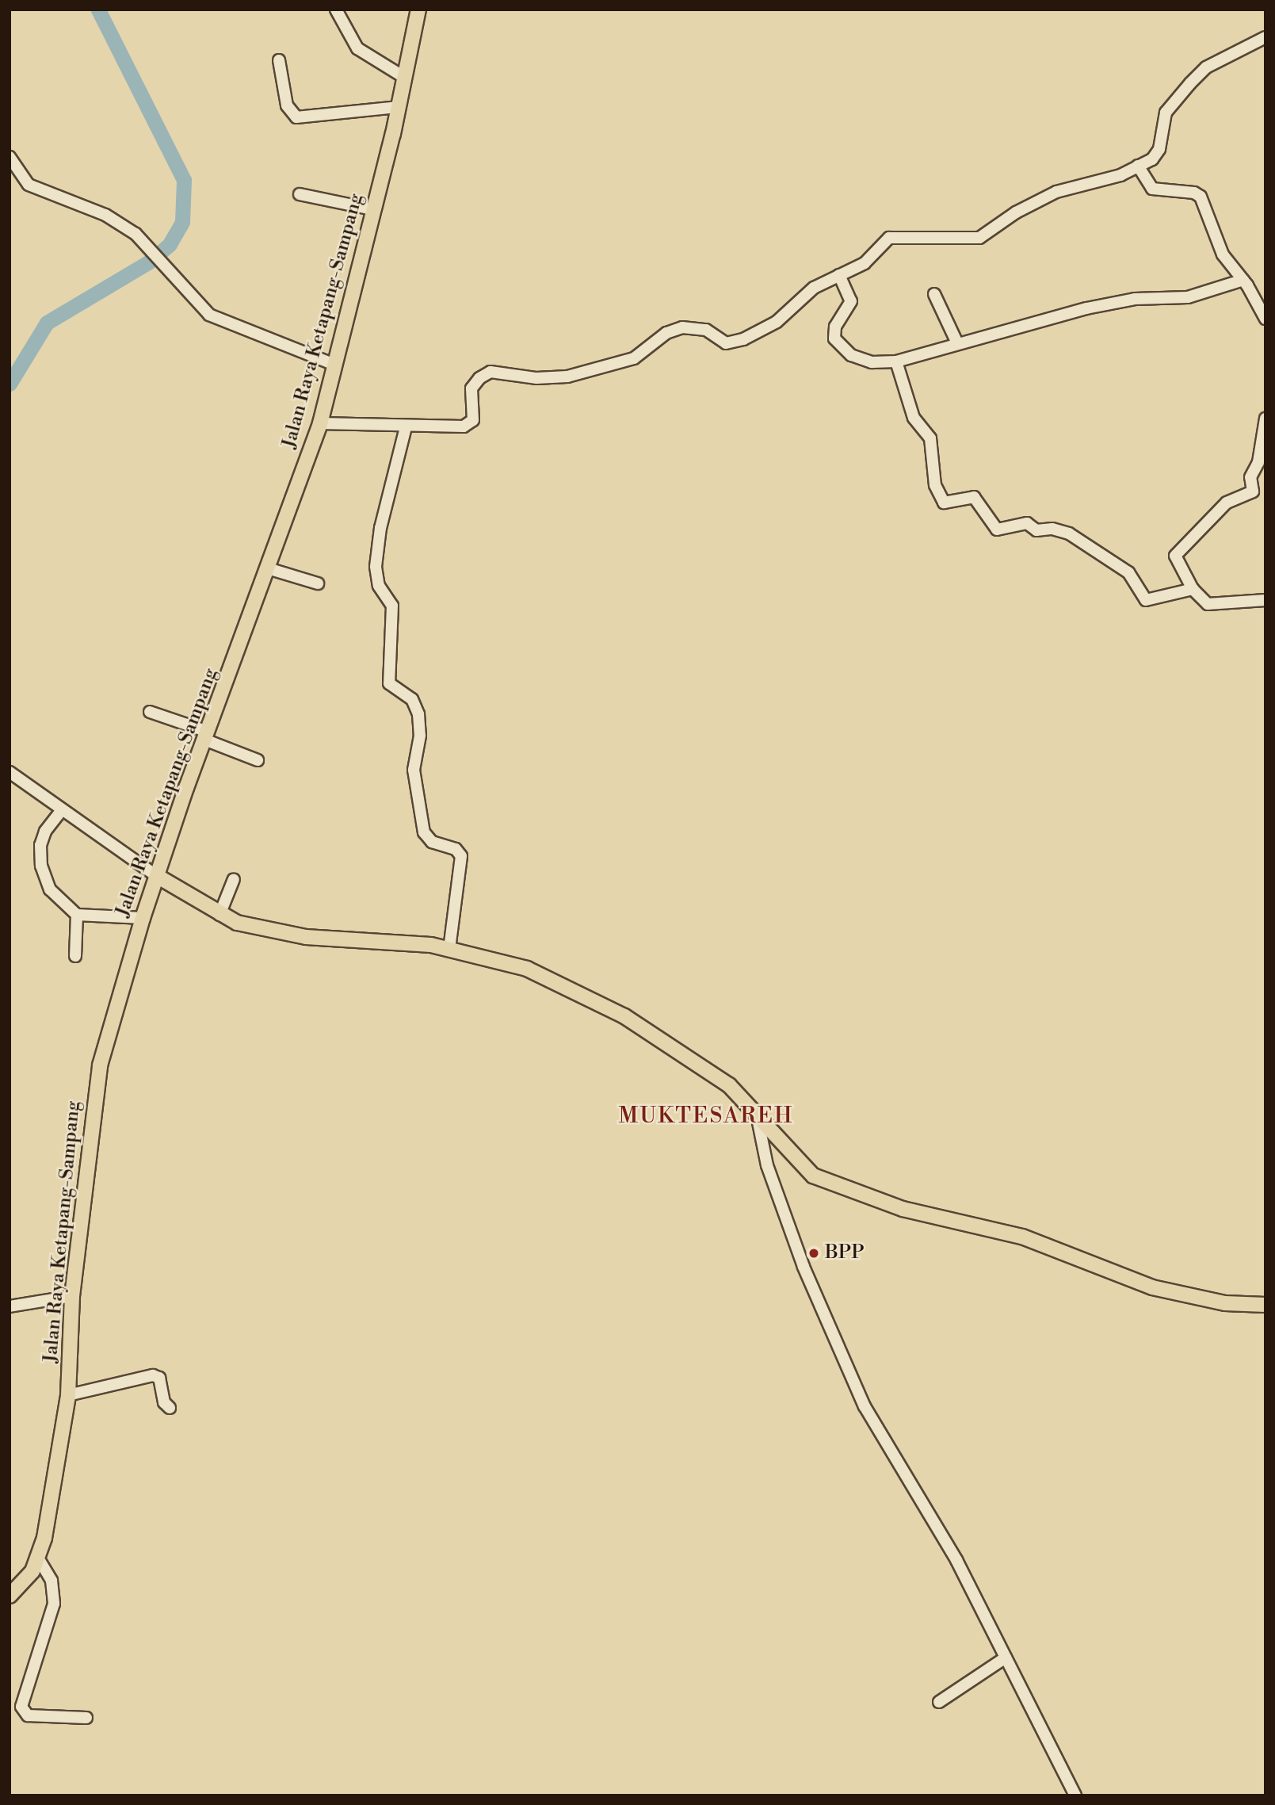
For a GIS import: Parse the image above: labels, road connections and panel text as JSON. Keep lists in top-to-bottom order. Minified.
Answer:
{"streets":{"main road":["Jalan Raya Ketapang-Sampang"]},"districts":["MUKTESAREH"],"places":["BPP"]}
